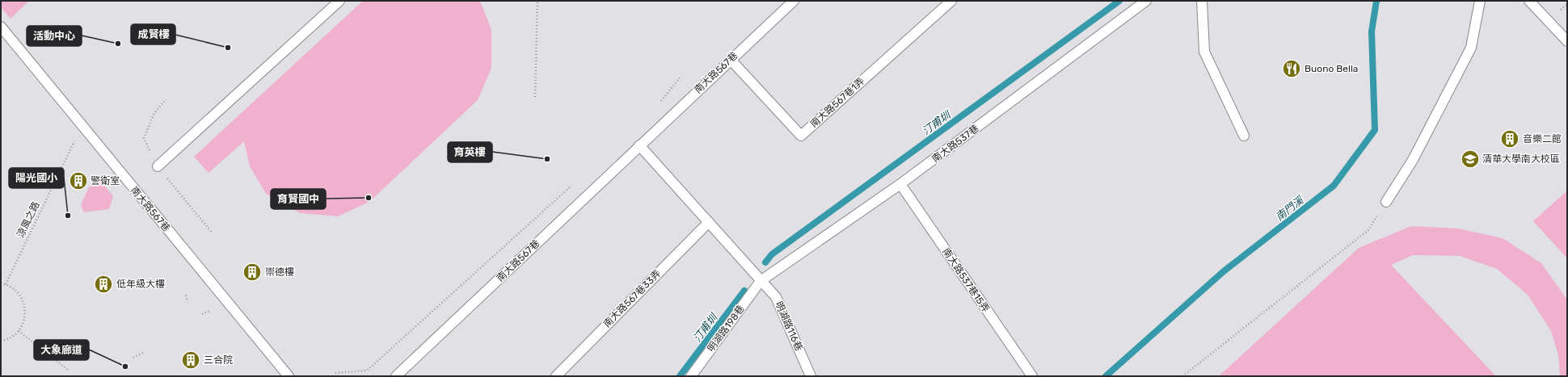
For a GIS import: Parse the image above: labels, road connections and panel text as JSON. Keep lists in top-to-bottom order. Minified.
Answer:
{"streets":{"lane":["南大路567巷","南大路567巷1弄","南大路537巷","南大路537巷15弄","南大路567巷33弄","明湖路116巷","明湖路198巷"],"path":["涼風之路"]},"crossings":[["南大路567巷","南大路567巷1弄"],["南大路567巷","涼風之路"],["南大路537巷","南大路537巷15弄"],["南大路537巷","明湖路116巷"],["南大路537巷","明湖路198巷"],["明湖路116巷","明湖路198巷"]],"water":["汀甫圳","南門溪"],"places":{"other":["活動中心","成賢樓","育英樓","育賢國中","陽光國小","大象廊道"],"restaurant":["Buono Bella"],"building":["音樂二館","警衛室","崇德樓","低年級大樓","三合院"],"school or university":["清華大學南大校區"]}}
